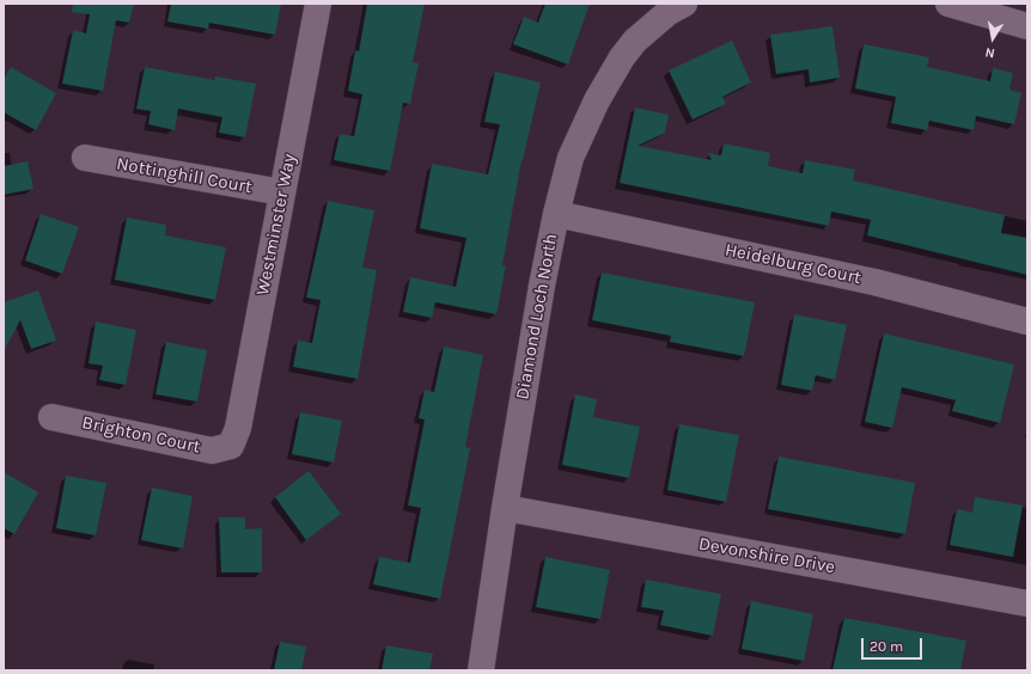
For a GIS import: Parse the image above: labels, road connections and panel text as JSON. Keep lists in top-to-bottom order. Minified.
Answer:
{"streets":{"street":["Nottinghill Court","Westminster Way","Heidelburg Court","Diamond Loch North","Brighton Court","Devonshire Drive"]},"crossings":[["Nottinghill Court","Westminster Way"],["Westminster Way","Brighton Court"],["Heidelburg Court","Diamond Loch North"],["Diamond Loch North","Devonshire Drive"]],"scale_bar":"20 m","north":"bottom"}
